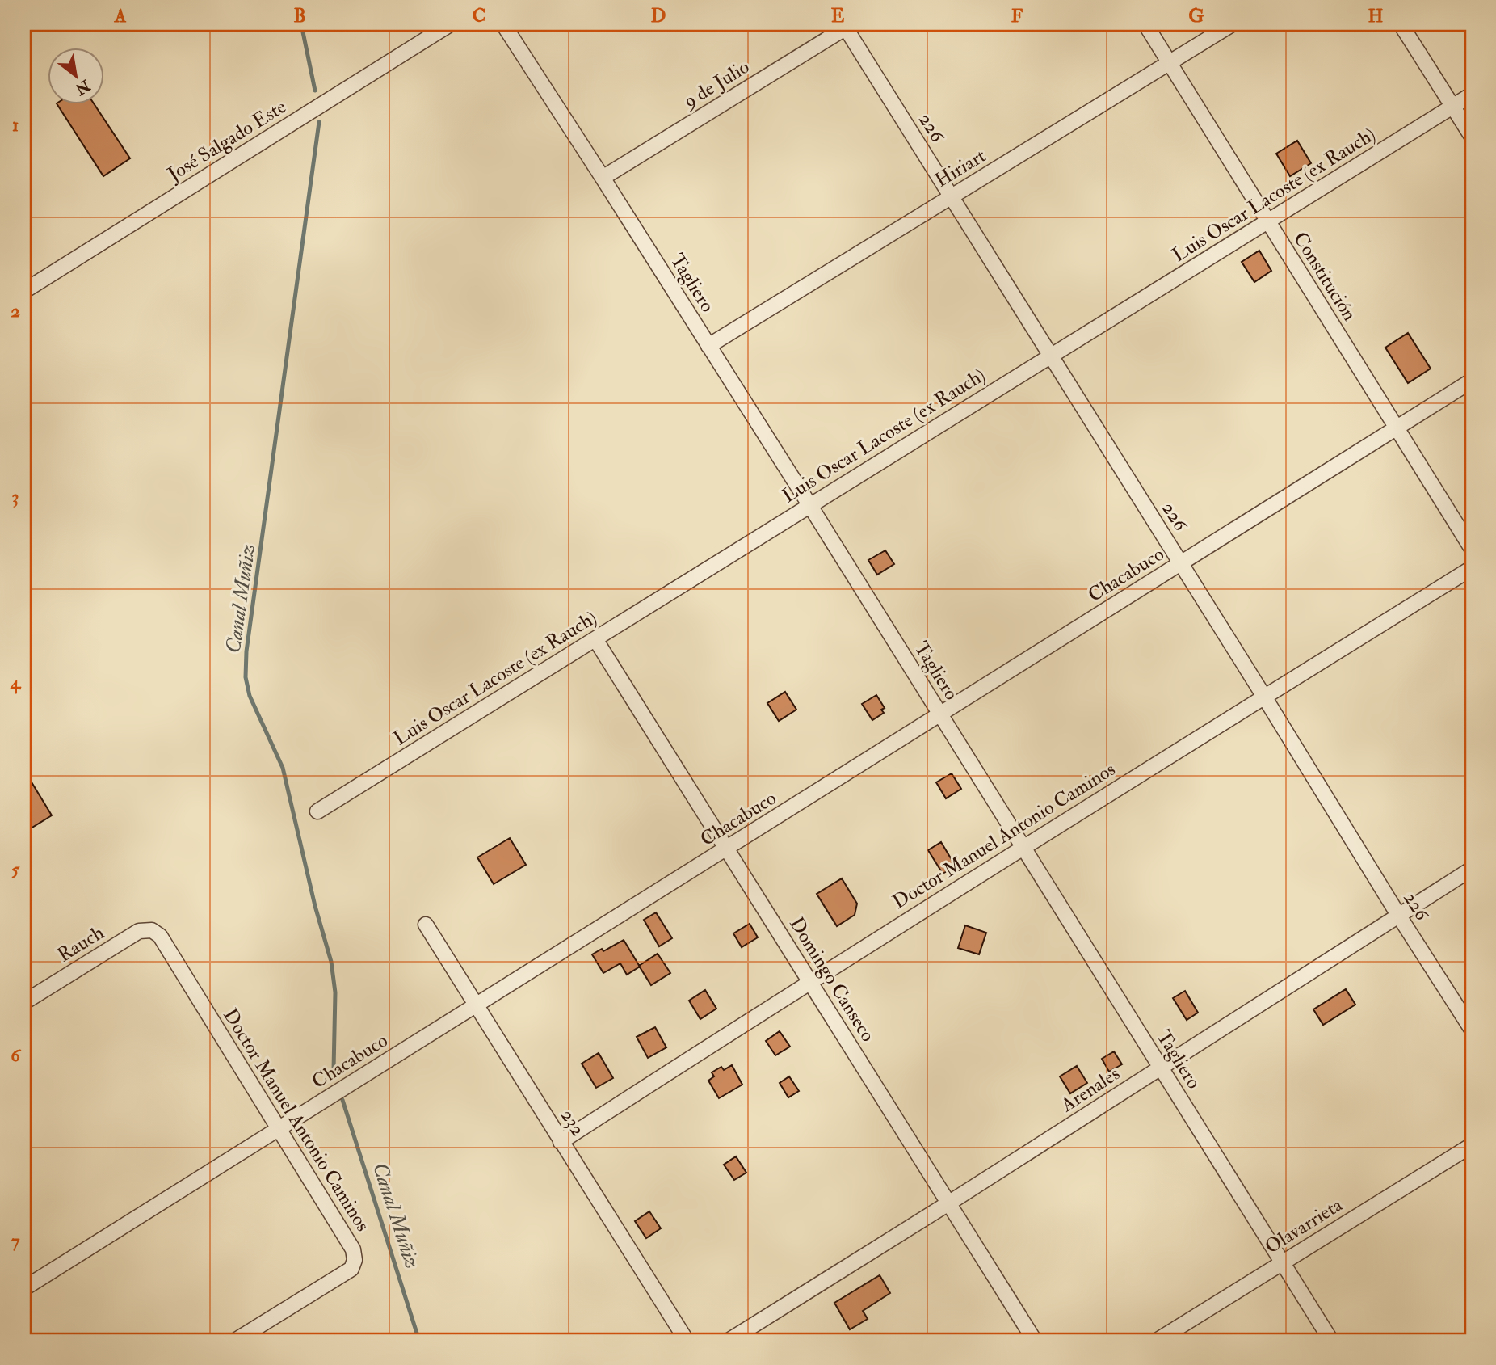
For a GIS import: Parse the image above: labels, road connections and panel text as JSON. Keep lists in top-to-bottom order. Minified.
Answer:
{"streets":{"street":["9 de Julio","226","José Salgado Este","Hiriart","Luis Oscar Lacoste (ex Rauch)","Constitución","Tagliero","Chacabuco","Doctor Manuel Antonio Caminos","Rauch","Domingo Canseco","Arenales","232","Olavarrieta"]},"crossings":[["9 de Julio","226"],["9 de Julio","Tagliero"],["226","Hiriart"],["226","Luis Oscar Lacoste (ex Rauch)"],["226","Chacabuco"],["226","Doctor Manuel Antonio Caminos"],["226","Arenales"],["Hiriart","Constitución"],["Hiriart","Tagliero"],["Luis Oscar Lacoste (ex Rauch)","Constitución"],["Luis Oscar Lacoste (ex Rauch)","Tagliero"],["Luis Oscar Lacoste (ex Rauch)","Domingo Canseco"],["Constitución","Chacabuco"],["Tagliero","Chacabuco"],["Tagliero","Doctor Manuel Antonio Caminos"],["Tagliero","Arenales"],["Tagliero","Olavarrieta"],["Chacabuco","Doctor Manuel Antonio Caminos"],["Chacabuco","Domingo Canseco"],["Chacabuco","232"],["Doctor Manuel Antonio Caminos","Rauch"],["Doctor Manuel Antonio Caminos","Domingo Canseco"],["Doctor Manuel Antonio Caminos","232"],["Domingo Canseco","Arenales"]],"water":["Canal Muñiz"],"north":"bottom right","grid":{"columns":["A","B","C","D","E","F","G","H"],"rows":["1","2","3","4","5","6","7"]}}
